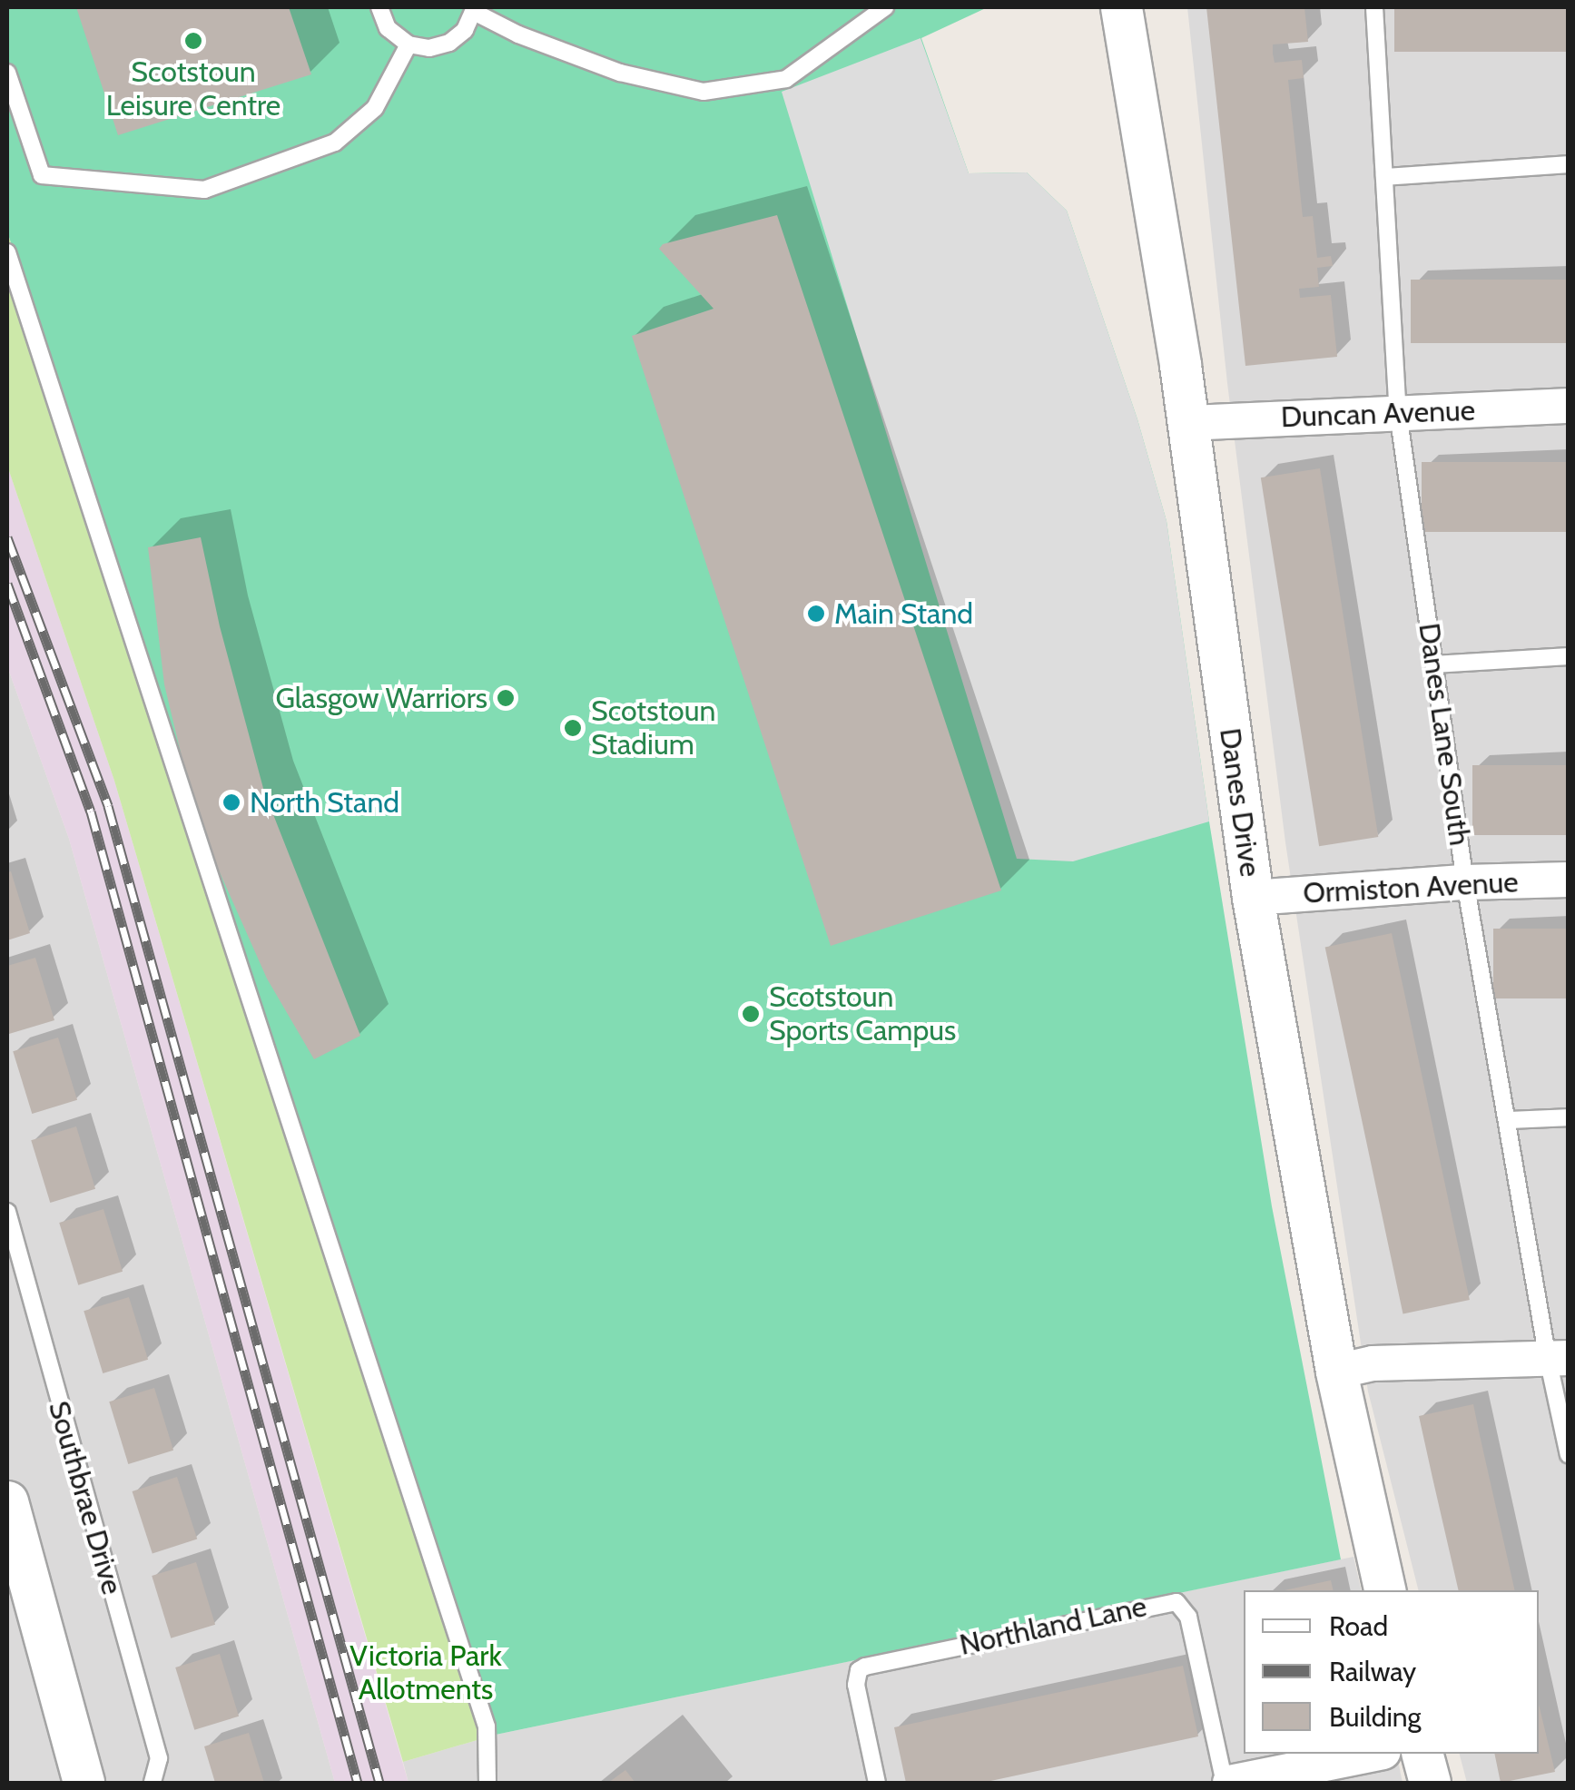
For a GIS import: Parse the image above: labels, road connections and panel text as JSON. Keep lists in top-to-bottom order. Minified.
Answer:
{"streets":{"street":["Duncan Avenue","Danes Drive","Ormiston Avenue"],"lane":["Danes Lane South","Southbrae Drive","Northland Lane"]},"crossings":[["Duncan Avenue","Danes Lane South"],["Duncan Avenue","Danes Drive"],["Danes Lane South","Ormiston Avenue"],["Danes Drive","Ormiston Avenue"]],"parks":["Victoria Park Allotments"],"places":["Scotstoun Leisure Centre","Main Stand","Glasgow Warriors","Scotstoun Stadium","North Stand","Scotstoun Sports Campus"],"legend":["Road","Railway","Building"]}
